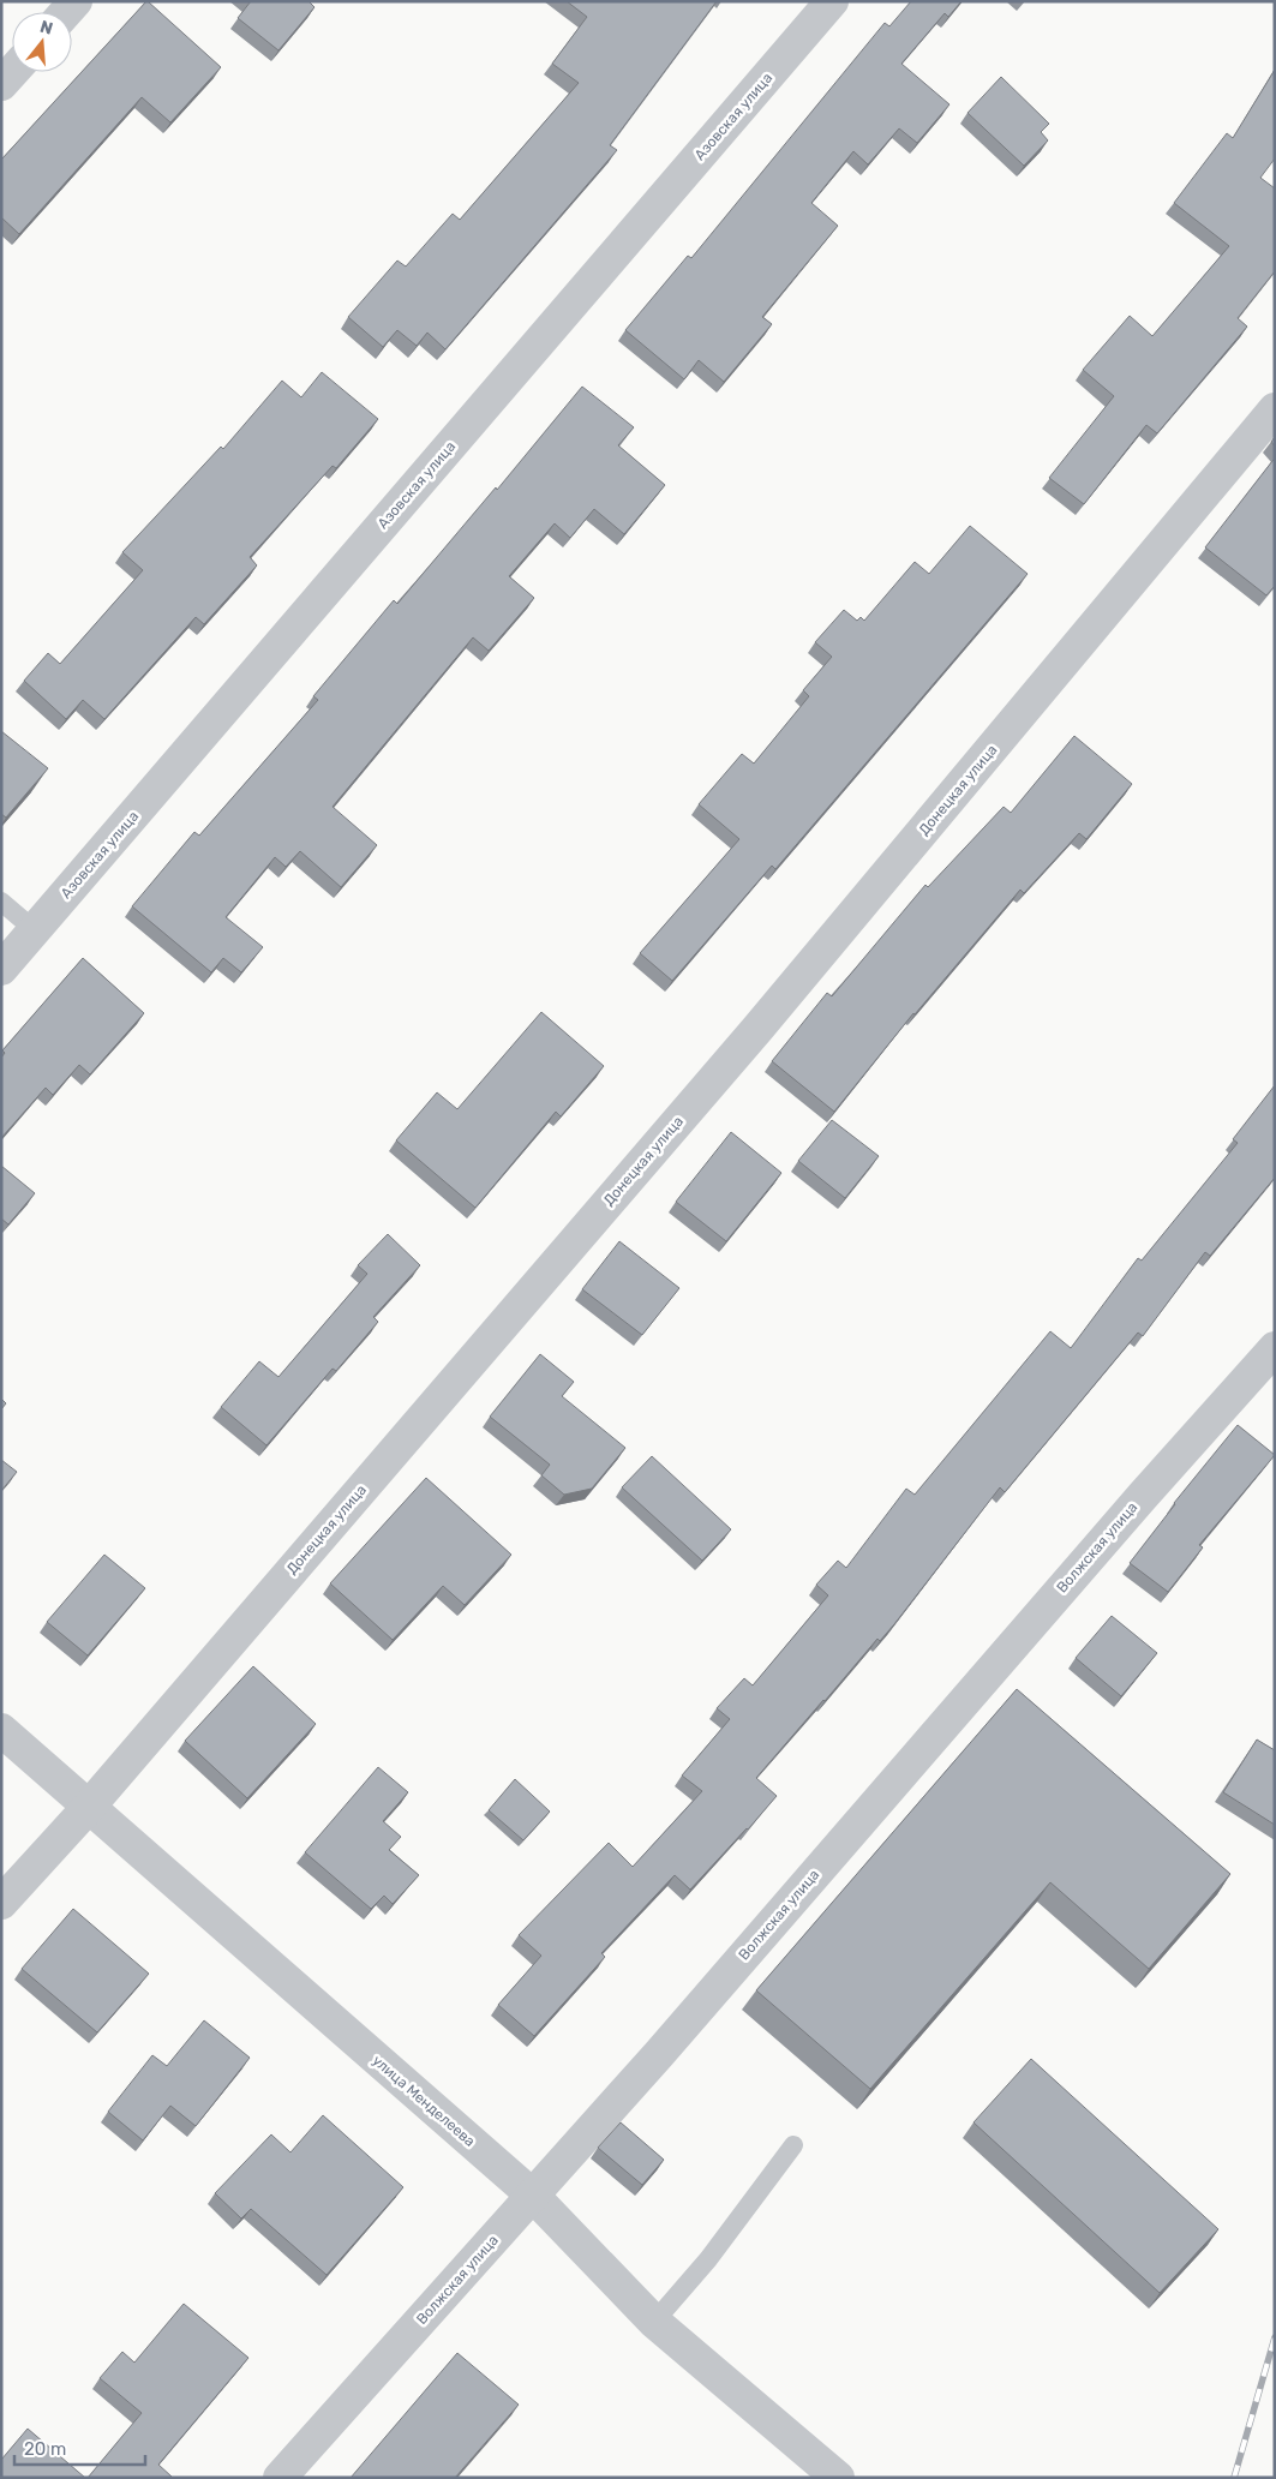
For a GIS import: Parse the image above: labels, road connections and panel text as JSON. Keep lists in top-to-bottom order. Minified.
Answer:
{"streets":{"street":["Азовская улица","Донецкая улица","Волжская улица","улица Менделеева"]},"crossings":[["Донецкая улица","улица Менделеева"],["Волжская улица","улица Менделеева"]],"scale_bar":"20 m","north":"top"}
